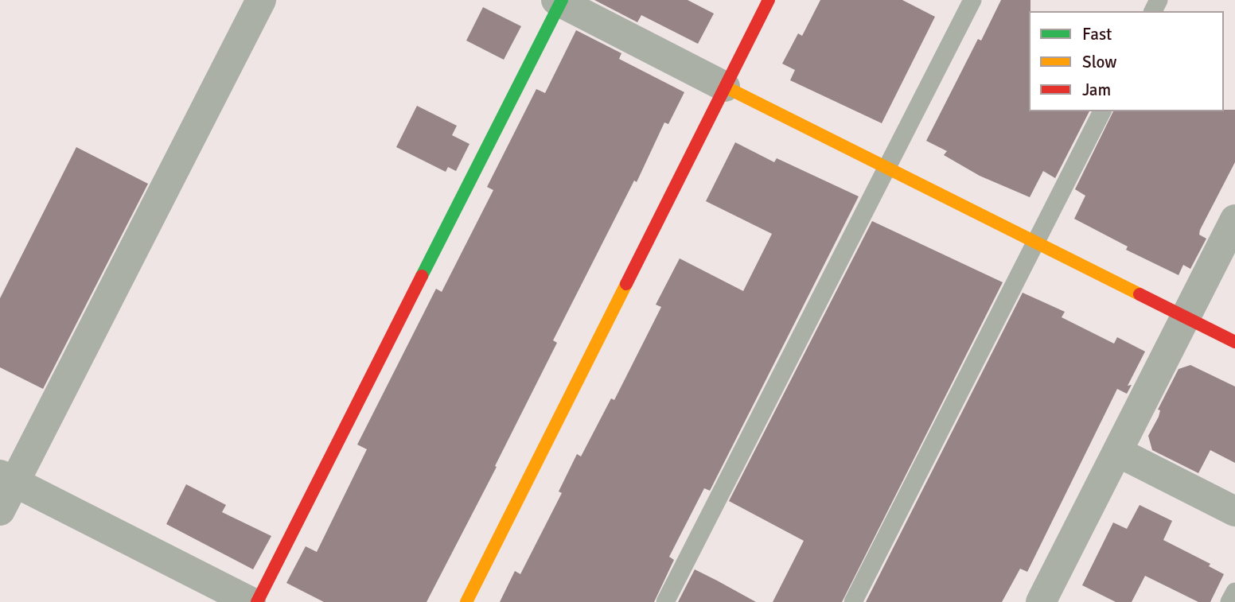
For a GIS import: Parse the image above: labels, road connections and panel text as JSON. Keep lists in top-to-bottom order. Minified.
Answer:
{"legend":["Fast","Slow","Jam"]}
